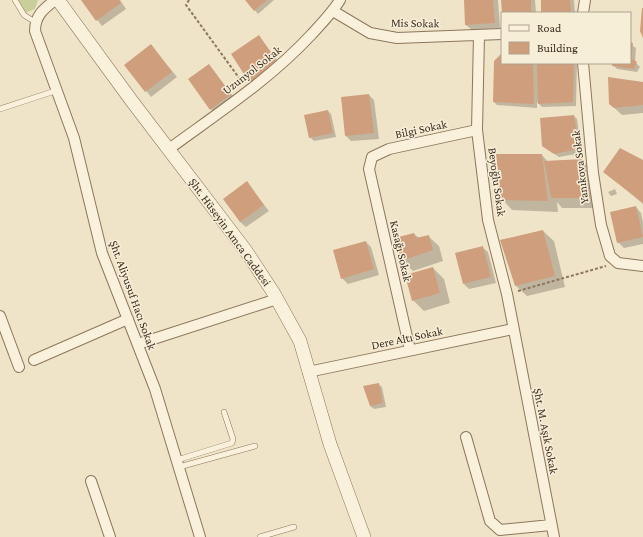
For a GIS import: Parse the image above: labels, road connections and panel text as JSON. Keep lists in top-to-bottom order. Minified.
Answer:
{"streets":{"street":["Mis Sokak","Uzunyol Sokak","Bilgi Sokak","Yanıkova Sokak","Beyoğlu Sokak","Şht. Hüseyin Amca Caddesi","Kasağı Sokak","Şht. Aliyusuf Hacı Sokak","Dere Altı Sokak","Şht. M. Aşık Sokak"]},"crossings":[["Mis Sokak","Uzunyol Sokak"],["Mis Sokak","Beyoğlu Sokak"],["Uzunyol Sokak","Şht. Hüseyin Amca Caddesi"],["Bilgi Sokak","Beyoğlu Sokak"],["Bilgi Sokak","Kasağı Sokak"],["Beyoğlu Sokak","Dere Altı Sokak"],["Beyoğlu Sokak","Şht. M. Aşık Sokak"],["Şht. Hüseyin Amca Caddesi","Dere Altı Sokak"],["Kasağı Sokak","Dere Altı Sokak"],["Dere Altı Sokak","Şht. M. Aşık Sokak"]],"legend":["Road","Building"]}
